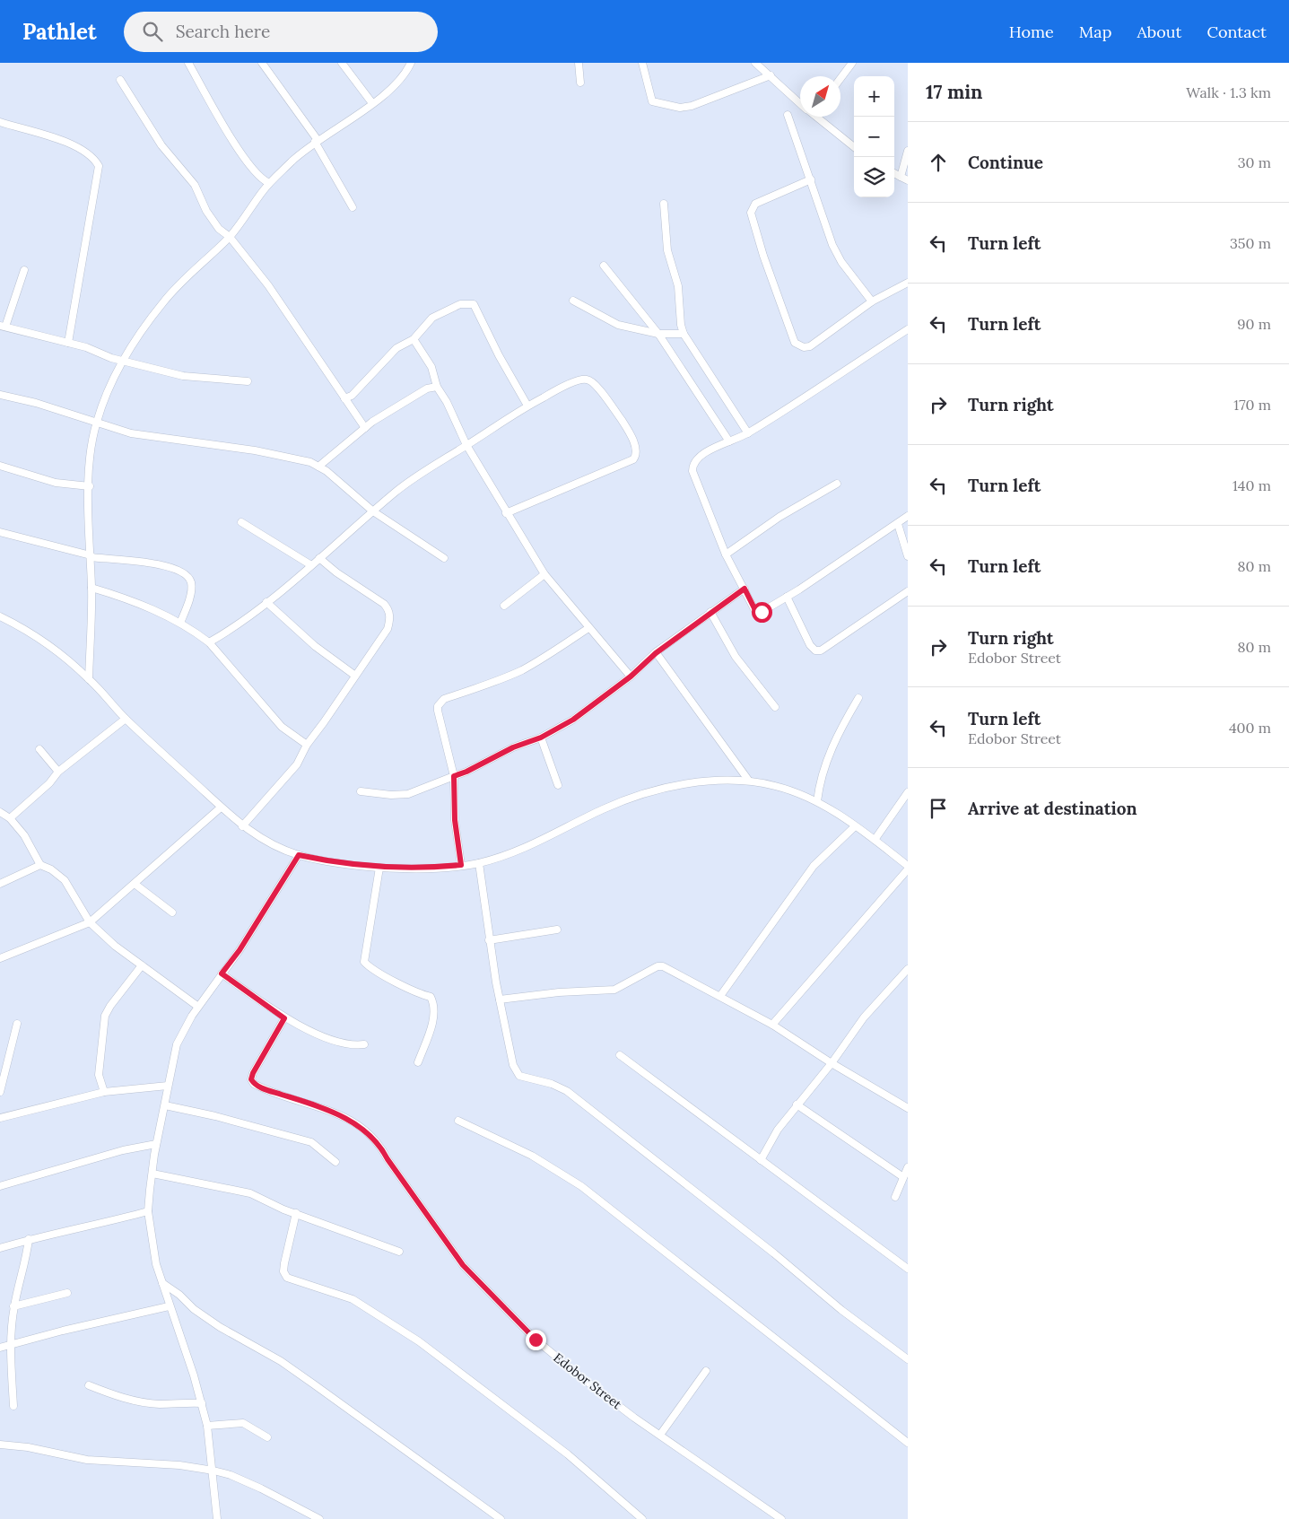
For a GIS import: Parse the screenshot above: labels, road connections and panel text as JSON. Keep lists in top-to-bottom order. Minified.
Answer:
{"streets":{"street":["Edobor Street"]},"north":"top right","page":{"header":"Pathlet","search":"Search here","nav":["Home","Map","About","Contact"],"heading":["17 min","Walk · 1.3 km"],"map_buttons":["+","−"],"list":[["Continue","30 m"],["Turn left","350 m"],["Turn left","90 m"],["Turn right","170 m"],["Turn left","140 m"],["Turn left","80 m"],["Turn right","Edobor Street","80 m"],["Turn left","Edobor Street","400 m"],"Arrive at destination"]}}
